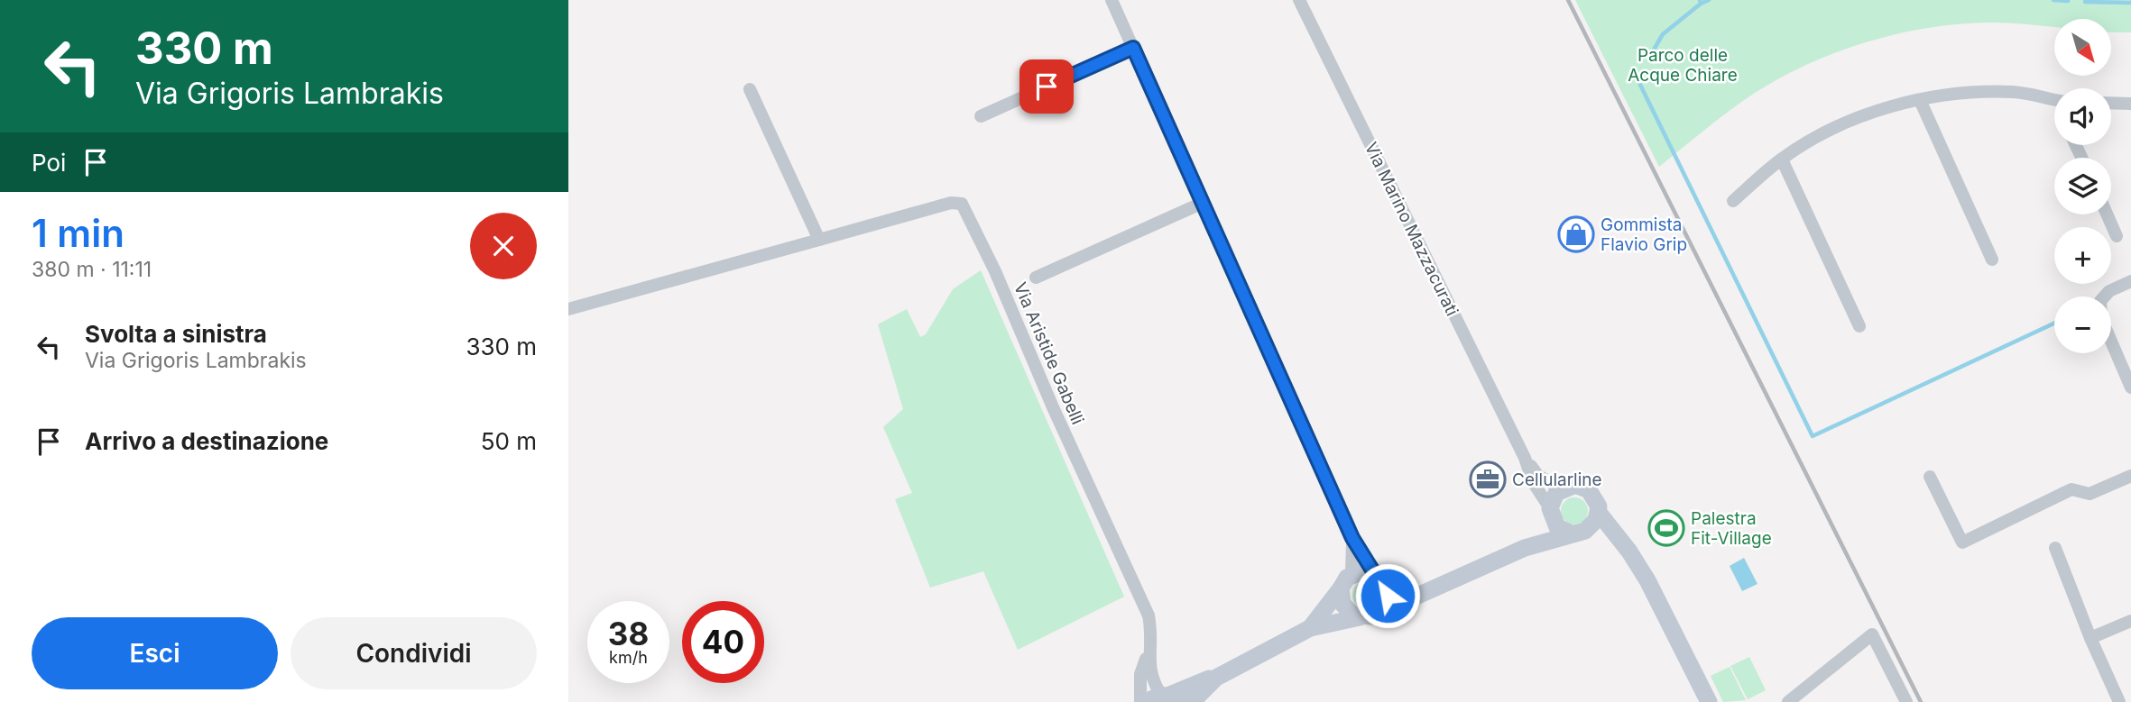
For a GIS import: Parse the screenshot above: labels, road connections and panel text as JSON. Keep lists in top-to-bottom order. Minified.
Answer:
{"streets":{"street":["Via Marino Mazzacurati","Via Aristide Gabelli"]},"parks":["Parco delle Acque Chiare"],"places":{"shop":["Gommista Flavio Grip"],"office":["Cellularline"],"sports":["Palestra Fit-Village"]},"north":"bottom right","page":{"turn":["330 m","Via Grigoris Lambrakis"],"map_buttons":["+","−"],"then":"Poi","heading":["1 min","380 m · 11:11"],"list":[{"name":"Svolta a sinistra","note":"Via Grigoris Lambrakis","value":"330 m"},{"name":"Arrivo a destinazione","value":"50 m"}],"speed":"38 km/h","limit":"40","buttons":["Esci","Condividi"]}}
